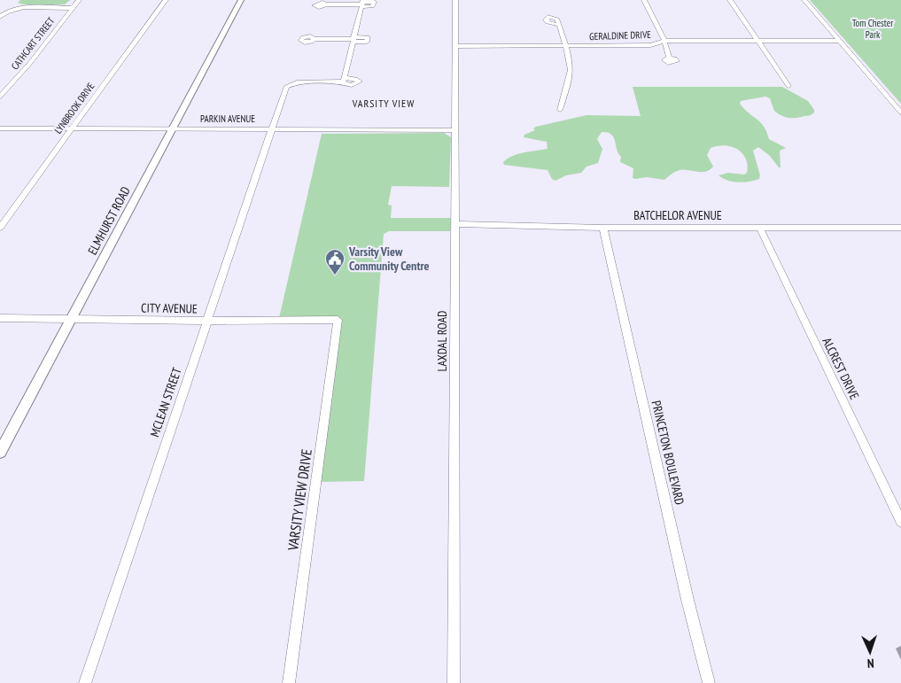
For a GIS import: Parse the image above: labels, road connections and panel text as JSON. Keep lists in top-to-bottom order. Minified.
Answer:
{"streets":{"street":["GERALDINE DRIVE","CATHCART STREET","LYNBROOK DRIVE","PARKIN AVENUE","BATCHELOR AVENUE","ELMHURST ROAD","CITY AVENUE","LAXDAL ROAD","ALCREST DRIVE","MCLEAN STREET","PRINCETON BOULEVARD","VARSITY VIEW DRIVE"]},"crossings":[["GERALDINE DRIVE","LAXDAL ROAD"],["LYNBROOK DRIVE","PARKIN AVENUE"],["PARKIN AVENUE","ELMHURST ROAD"],["PARKIN AVENUE","LAXDAL ROAD"],["PARKIN AVENUE","MCLEAN STREET"],["BATCHELOR AVENUE","LAXDAL ROAD"],["BATCHELOR AVENUE","ALCREST DRIVE"],["BATCHELOR AVENUE","PRINCETON BOULEVARD"],["ELMHURST ROAD","CITY AVENUE"],["CITY AVENUE","MCLEAN STREET"],["CITY AVENUE","VARSITY VIEW DRIVE"]],"districts":["VARSITY VIEW"],"parks":["Tom Chester Park"],"places":{"public building":["Varsity View Community Centre"]},"north":"bottom"}
